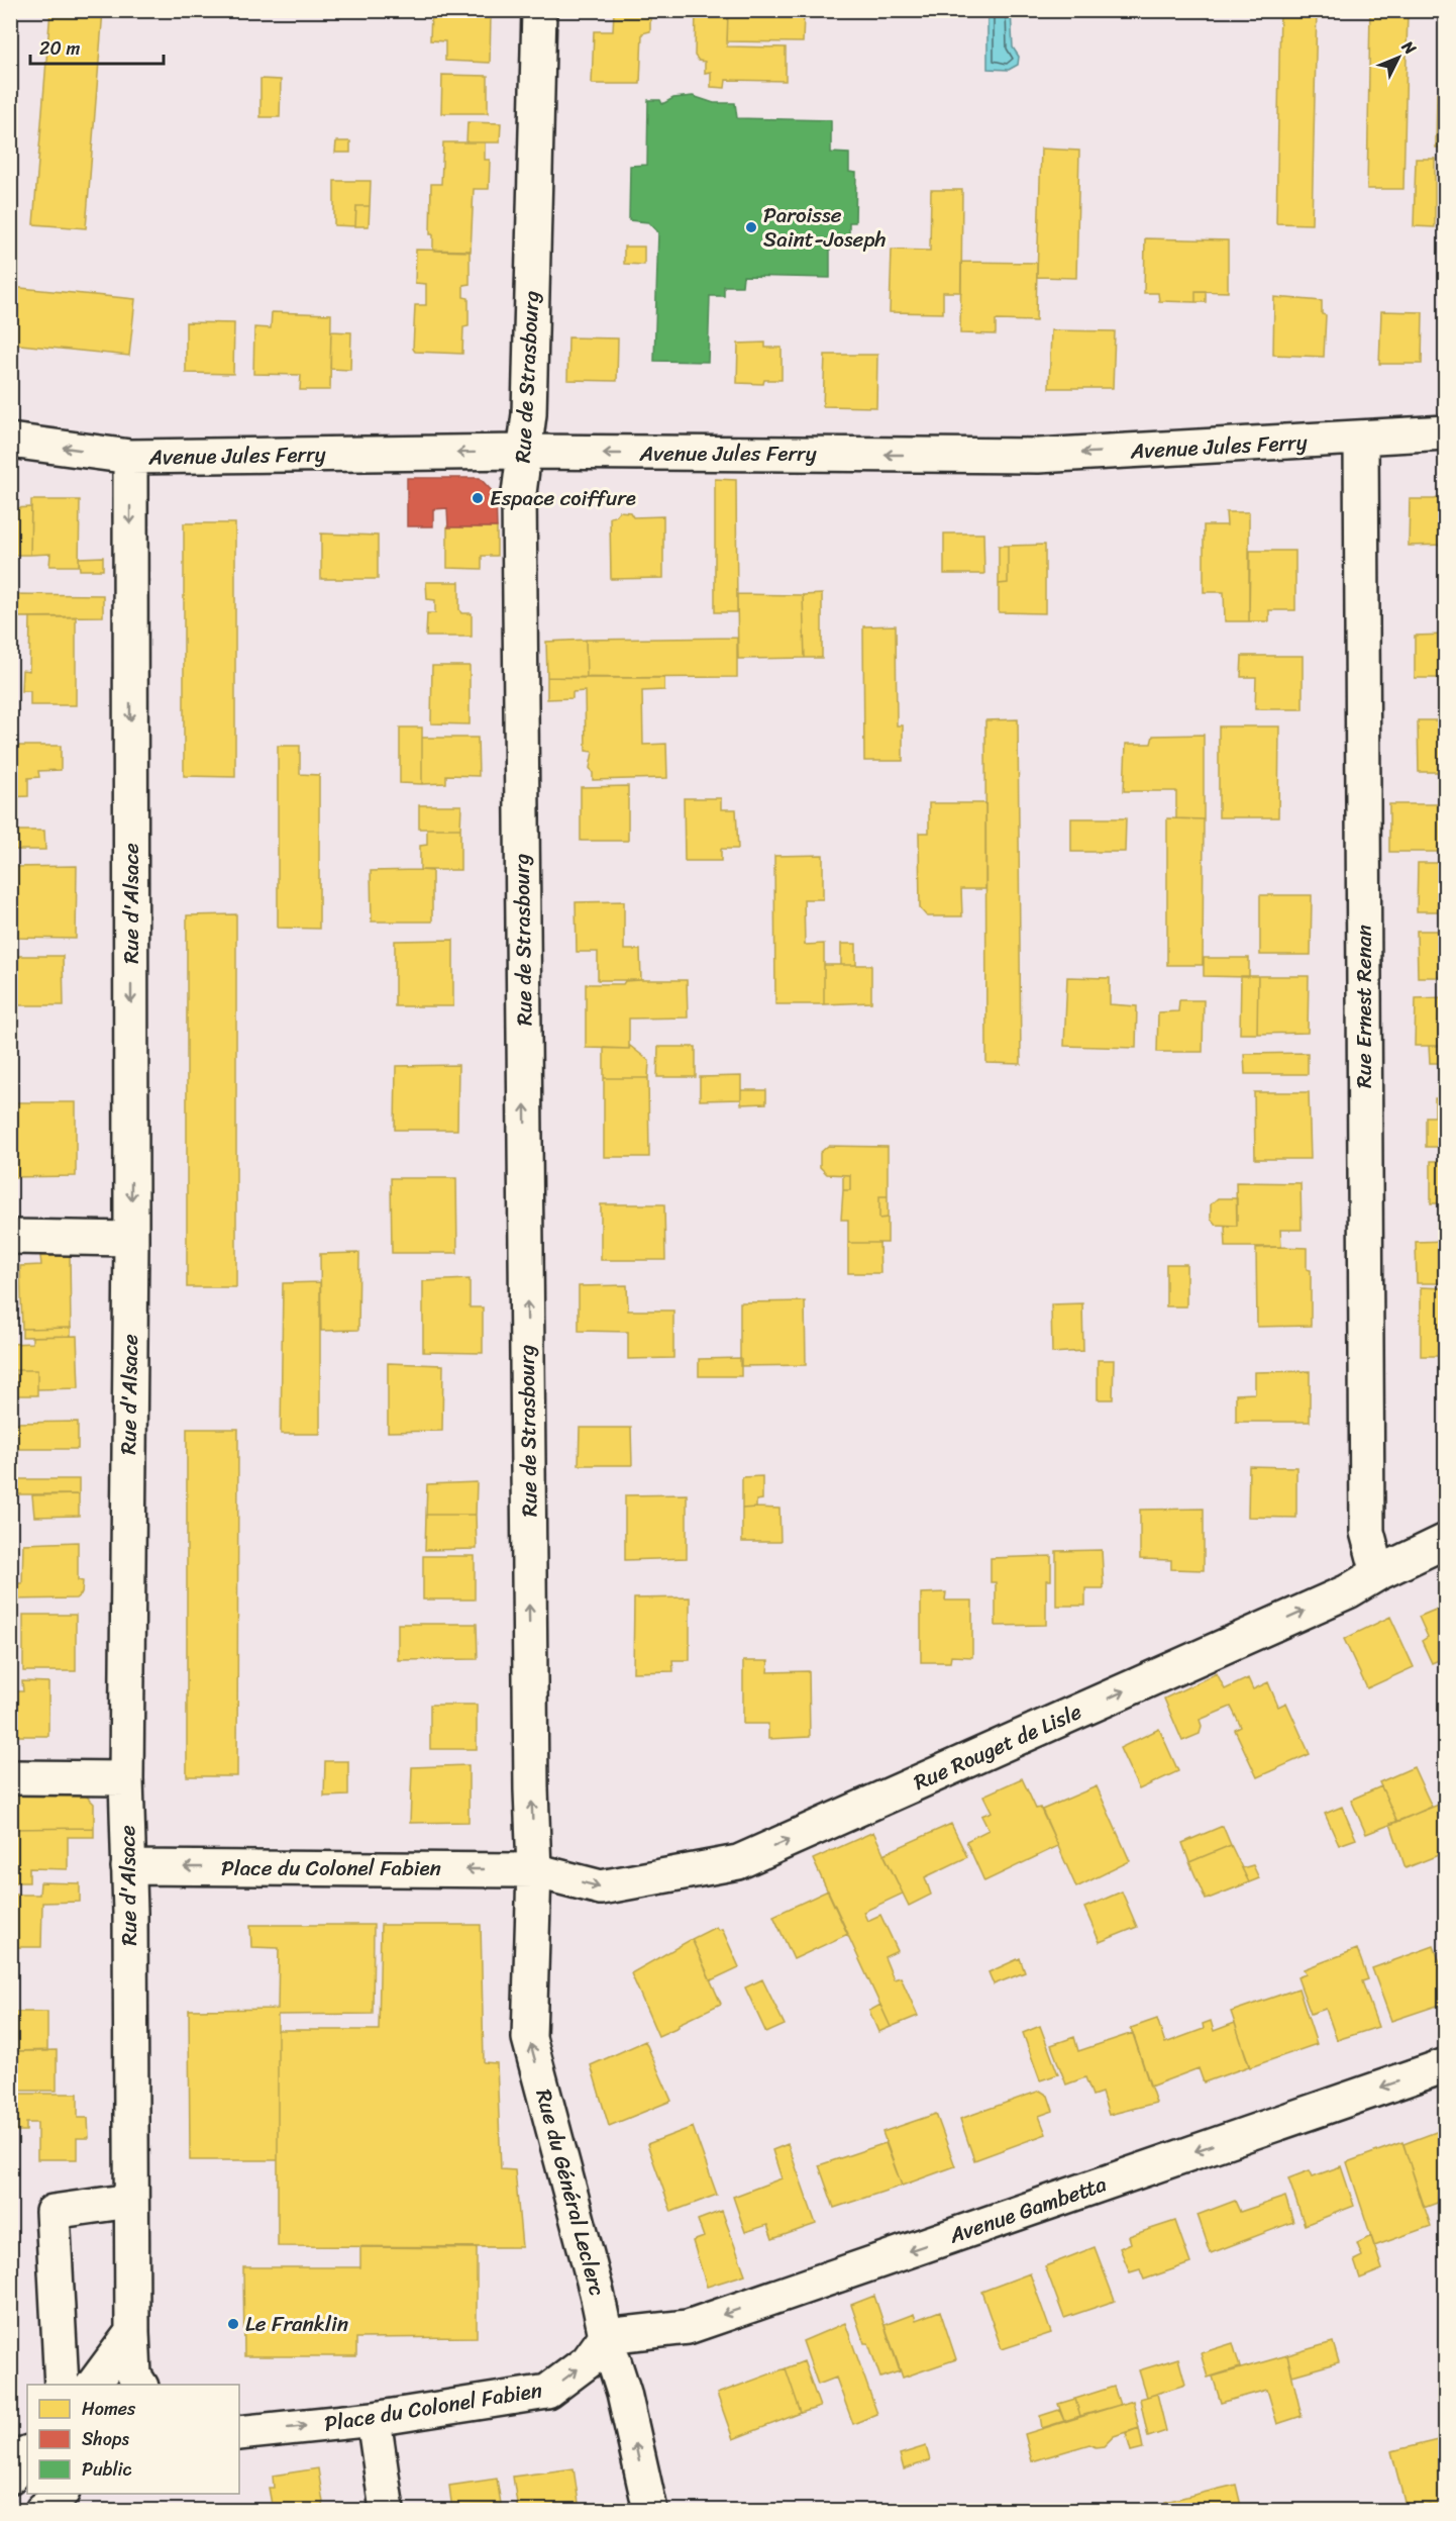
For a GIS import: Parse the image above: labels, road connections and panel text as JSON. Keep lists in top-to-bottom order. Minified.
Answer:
{"streets":{"street":["Rue de Strasbourg","Avenue Jules Ferry","Rue d'Alsace","Rue Ernest Renan","Rue Rouget de Lisle","Place du Colonel Fabien","Rue du Général Leclerc","Avenue Gambetta"]},"crossings":[["Rue de Strasbourg","Avenue Jules Ferry"],["Rue de Strasbourg","Rue Rouget de Lisle"],["Rue de Strasbourg","Place du Colonel Fabien"],["Rue de Strasbourg","Rue du Général Leclerc"],["Avenue Jules Ferry","Rue d'Alsace"],["Avenue Jules Ferry","Rue Ernest Renan"],["Rue d'Alsace","Place du Colonel Fabien"],["Rue Ernest Renan","Rue Rouget de Lisle"],["Rue Rouget de Lisle","Place du Colonel Fabien"],["Rue Rouget de Lisle","Rue du Général Leclerc"],["Place du Colonel Fabien","Rue du Général Leclerc"],["Place du Colonel Fabien","Avenue Gambetta"],["Rue du Général Leclerc","Avenue Gambetta"]],"one_way":["Rue de Strasbourg","Avenue Jules Ferry","Rue d'Alsace","Rue Rouget de Lisle","Rue du Général Leclerc","Avenue Gambetta"],"places":["Paroisse Saint-Joseph","Espace coiffure","Le Franklin"],"legend":["Homes","Shops","Public"],"scale_bar":"20 m","north":"top right"}
